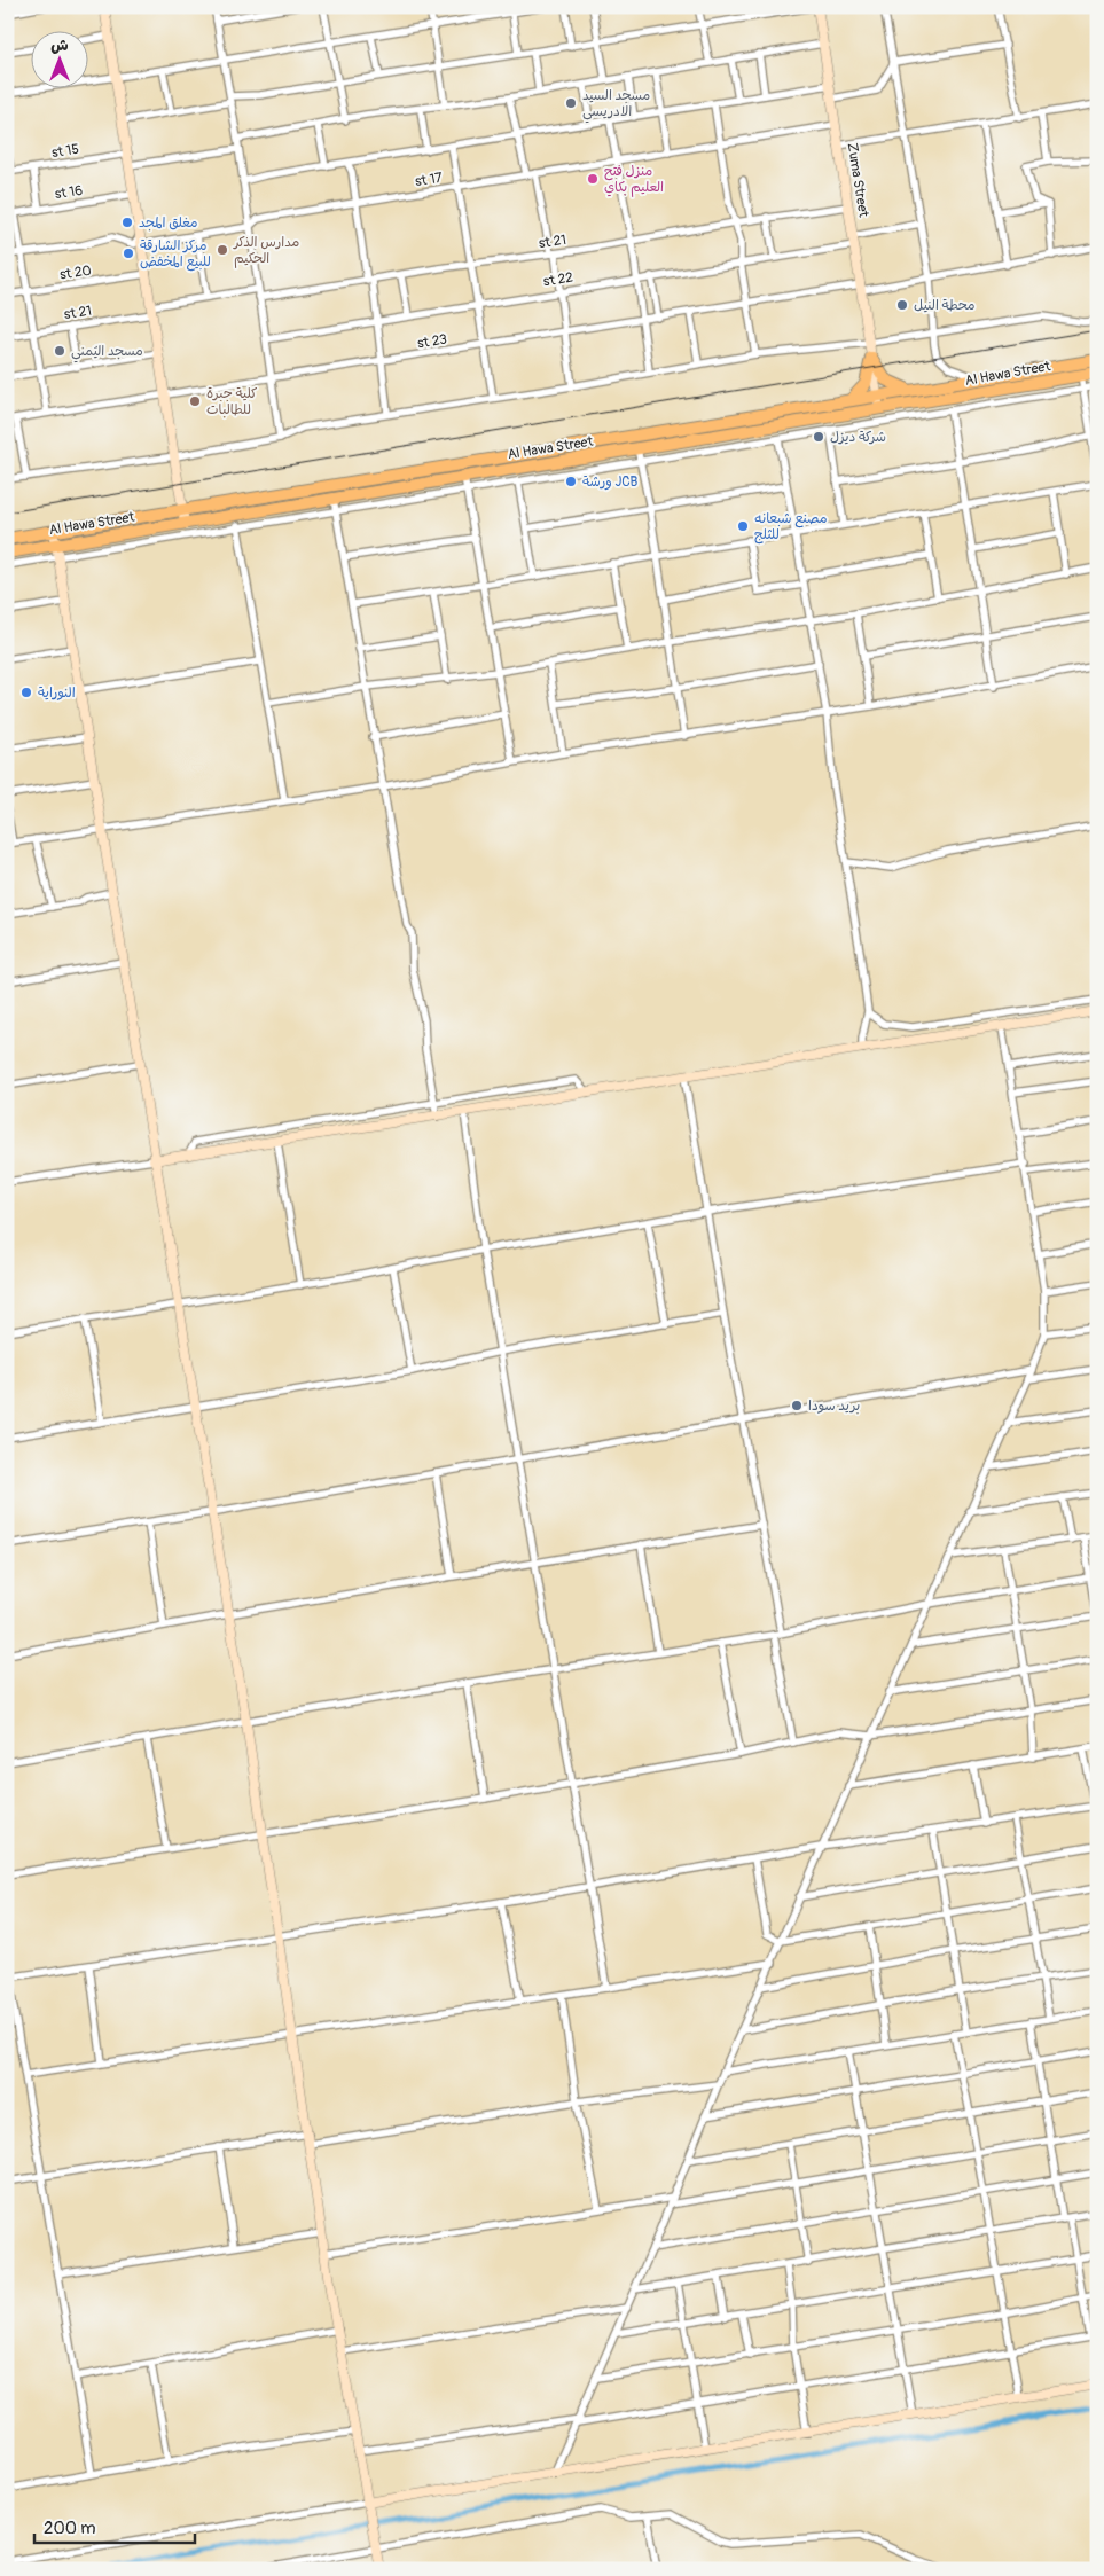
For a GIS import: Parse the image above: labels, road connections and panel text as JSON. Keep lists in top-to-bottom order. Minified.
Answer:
{"streets":{"highway":["Al Hawa Street"],"street":["st 15","st 17","Zuma Street","st 16","st 21","st 20","st 22","st 23"]},"crossings":[["st 17","Zuma Street"],["Zuma Street","st 21"],["Zuma Street","st 22"],["Zuma Street","st 23"],["Zuma Street","Al Hawa Street"]],"places":["مسجد السيد الادريسي","منزل فتح العليم بكاي","مغلق المجد","مدارس الذكر الحكيم","مركز الشارقة للبيع المخفض","محطة النيل","مسجد اليُمني","كلية جبرة للطالبات","شركة ديزل","ورشة JCB","مصنع شبعانه للثلج","النوراية","بريد سودا"],"scale_bar":"200 m","north":"top"}
